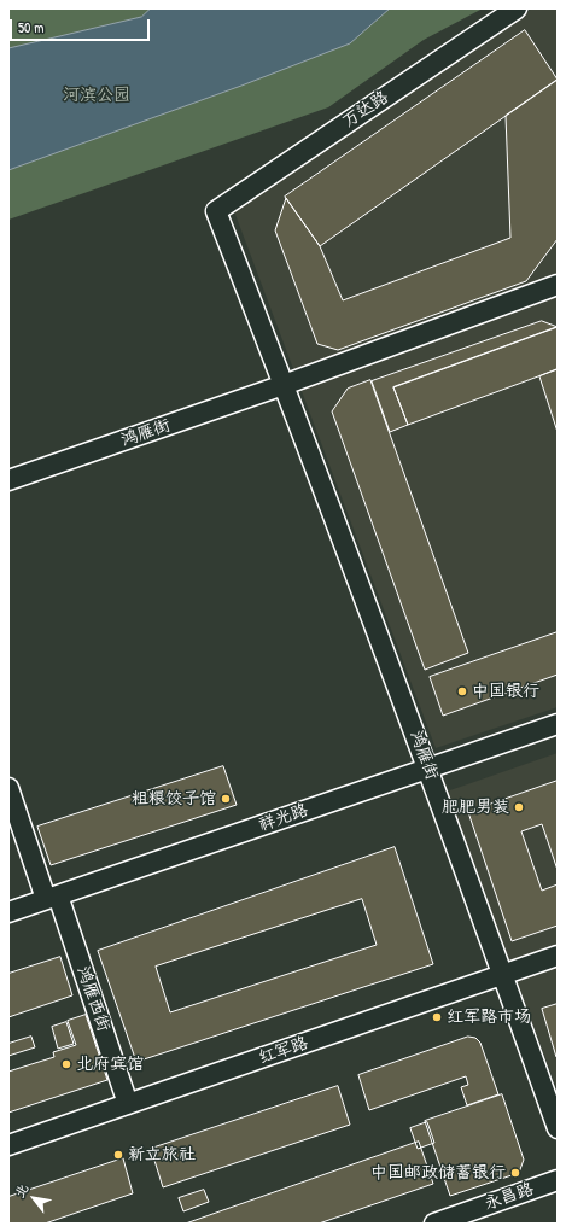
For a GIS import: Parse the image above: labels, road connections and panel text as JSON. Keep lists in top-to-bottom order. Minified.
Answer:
{"streets":{"street":["万达路","鸿雁街","祥光路","鸿雁西街","红军路","永昌路"]},"crossings":[["万达路","鸿雁街"],["鸿雁街","祥光路"],["鸿雁街","红军路"],["祥光路","鸿雁西街"],["鸿雁西街","红军路"]],"parks":["河滨公园"],"places":["中国银行","粗粮饺子馆","肥肥男装","红军路市场","北府宾馆","新立旅社","中国邮政储蓄银行"],"scale_bar":"50 m","north":"top left"}
